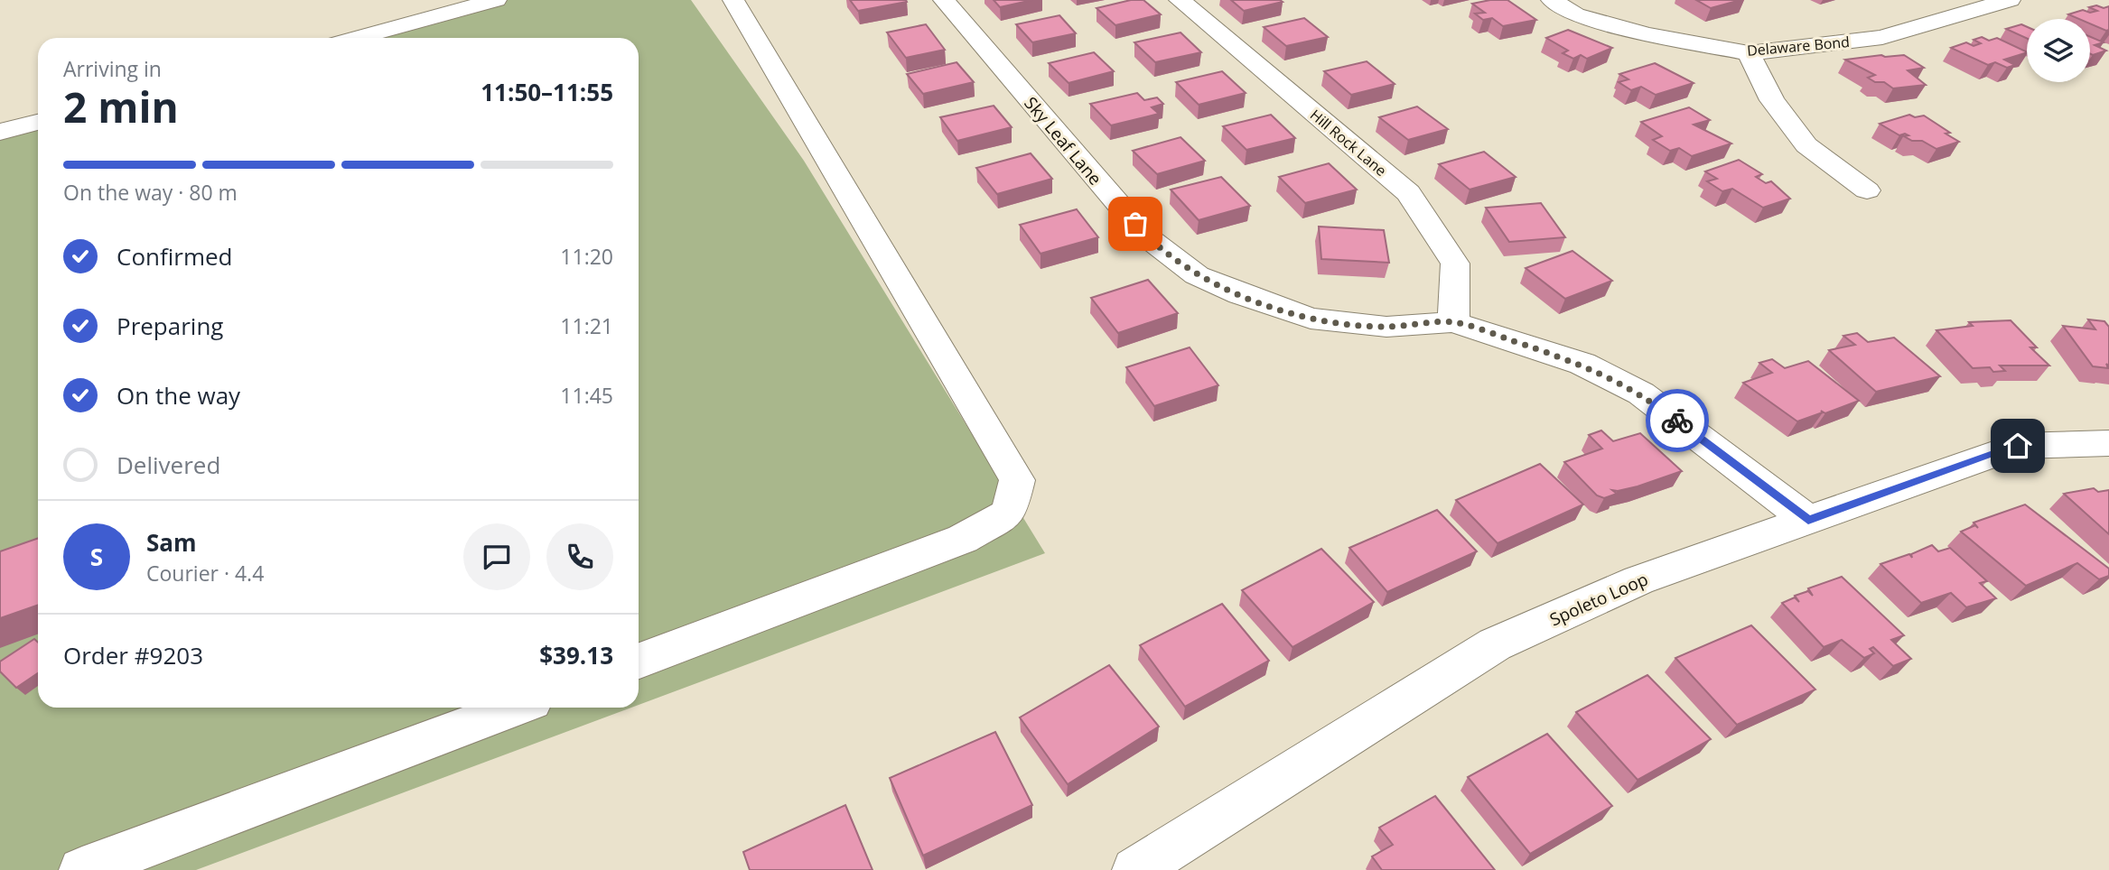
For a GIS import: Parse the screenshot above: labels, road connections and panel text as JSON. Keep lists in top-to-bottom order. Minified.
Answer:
{"streets":{"street":["Delaware Bond","Sky Leaf Lane","Hill Rock Lane","Spoleto Loop"]},"crossings":[["Sky Leaf Lane","Hill Rock Lane"],["Sky Leaf Lane","Spoleto Loop"]],"page":{"heading":["2 min","Arriving in","11:50–11:55"],"panel":["Sam","Courier · 4.4","Order #9203","$39.13"],"bar":"On the way · 80 m","list":[["Confirmed","11:20"],["Preparing","11:21"],["On the way","11:45"],"Delivered"],"round":"S"}}
